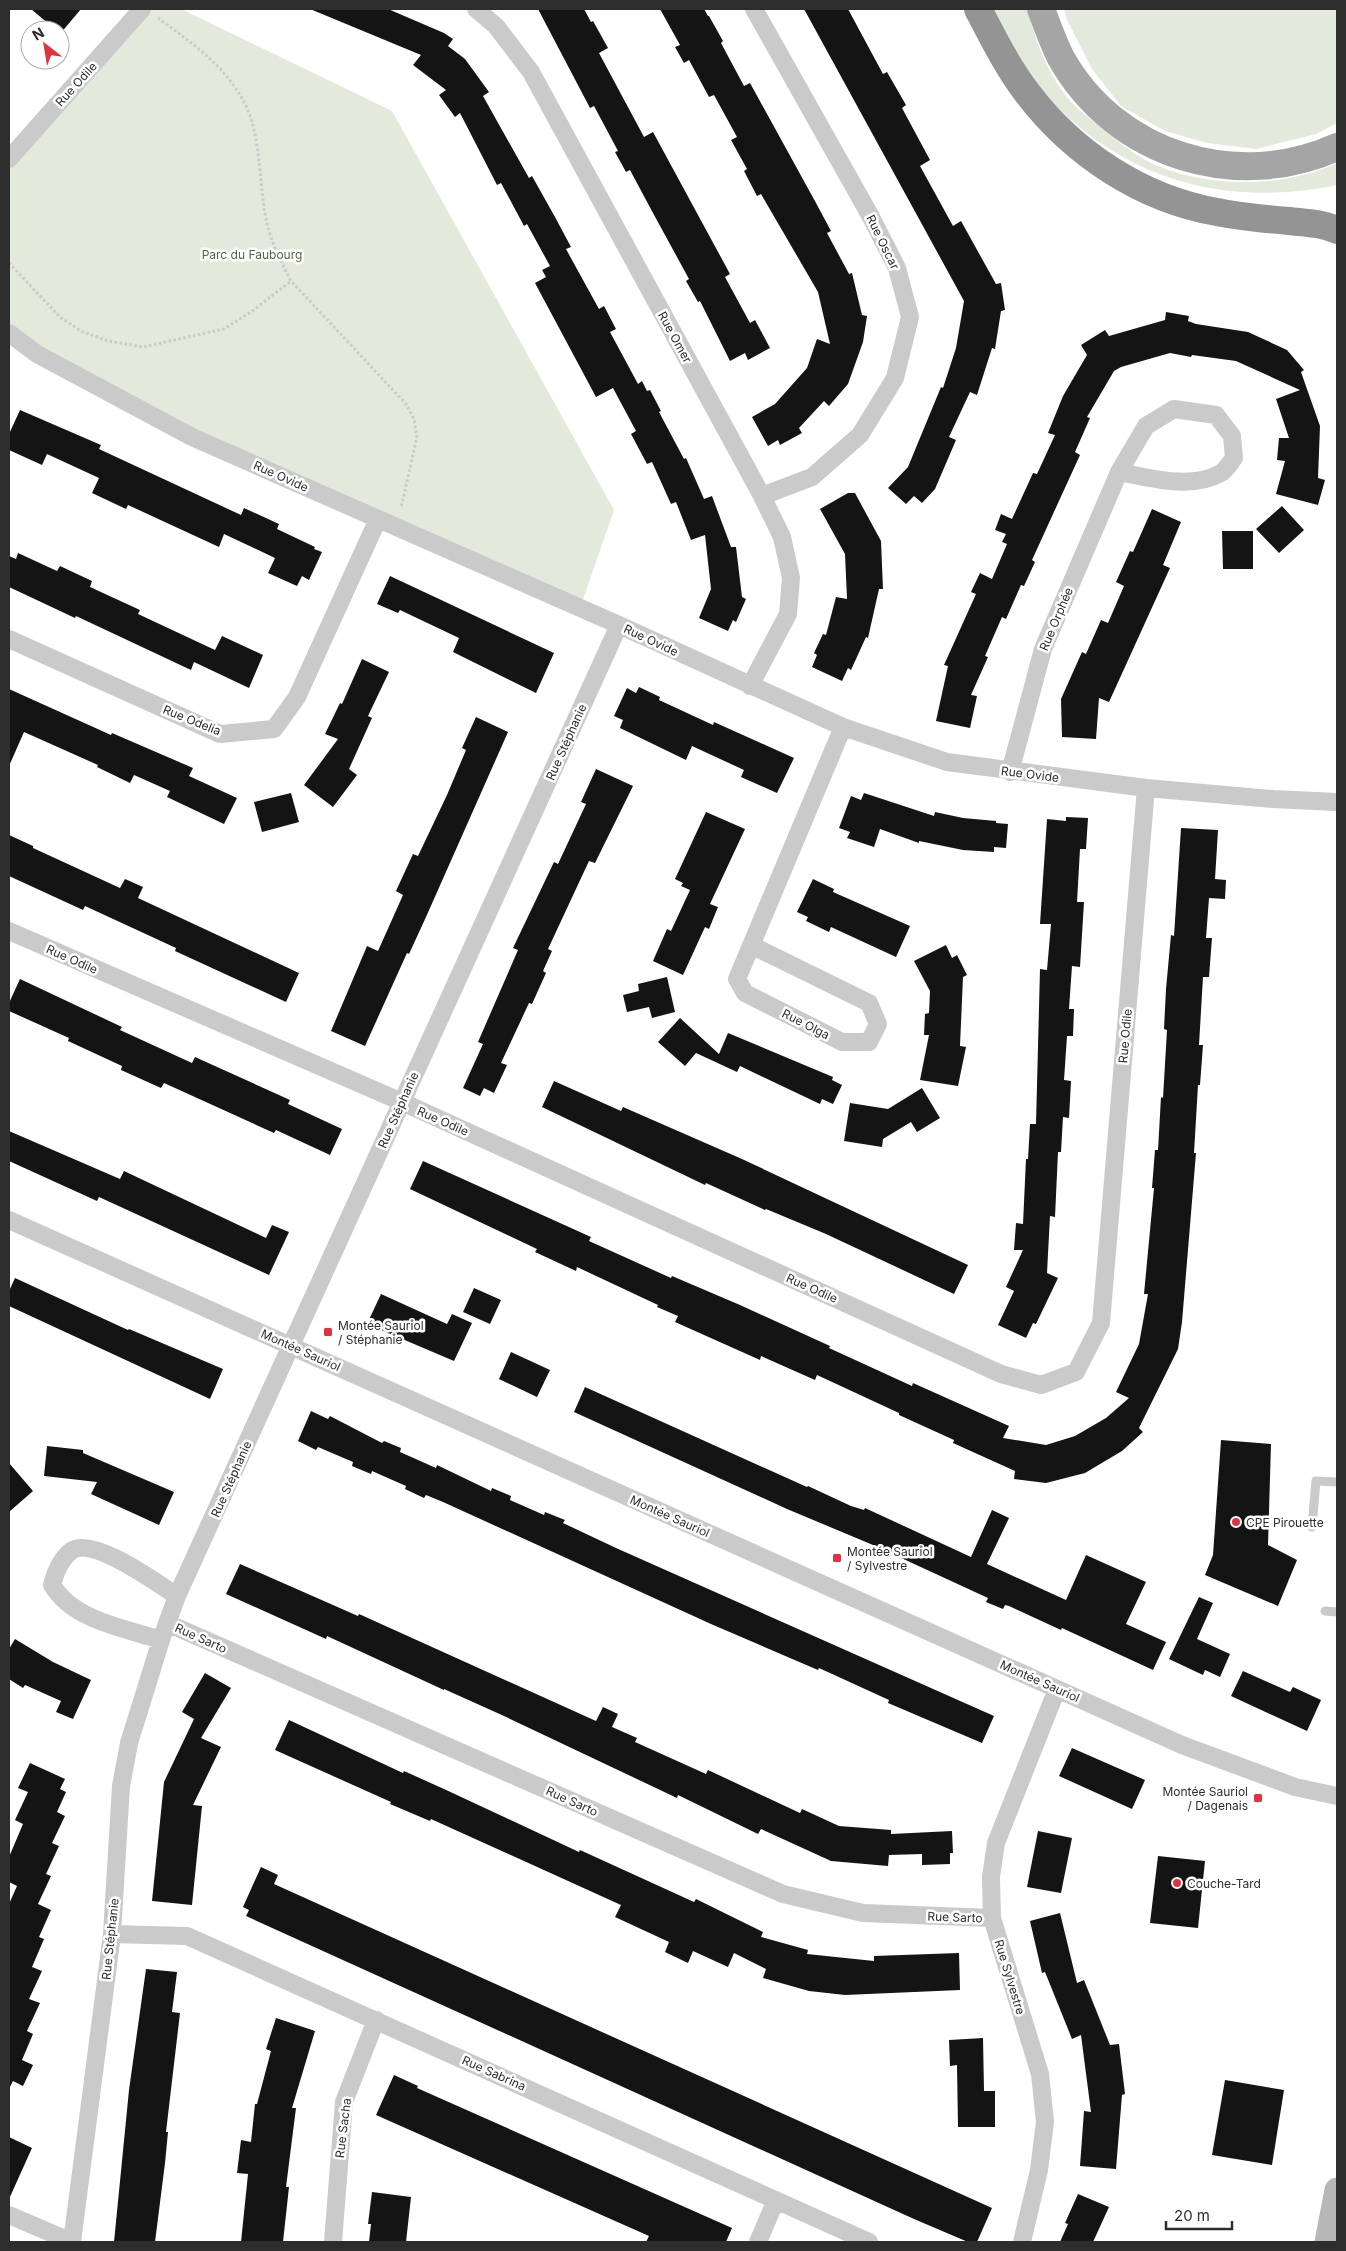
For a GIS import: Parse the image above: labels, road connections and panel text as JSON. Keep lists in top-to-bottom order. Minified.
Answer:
{"streets":{"street":["Rue Odile","Rue Oscar","Rue Omer","Rue Ovide","Rue Orphée","Rue Odelia","Rue Stéphanie","Rue Olga","Montée Sauriol","Rue Sarto","Rue Sylvestre","Rue Sabrina","Rue Sacha"]},"crossings":[["Rue Odile","Rue Ovide"],["Rue Odile","Rue Stéphanie"],["Rue Oscar","Rue Omer"],["Rue Omer","Rue Ovide"],["Rue Ovide","Rue Orphée"],["Rue Ovide","Rue Odelia"],["Rue Ovide","Rue Stéphanie"],["Rue Ovide","Rue Olga"],["Rue Stéphanie","Montée Sauriol"],["Rue Stéphanie","Rue Sarto"],["Rue Stéphanie","Rue Sabrina"],["Montée Sauriol","Rue Sylvestre"],["Rue Sarto","Rue Sylvestre"],["Rue Sabrina","Rue Sacha"]],"parks":["Parc du Faubourg"],"places":{"transit":["Montée Sauriol / Stéphanie","Montée Sauriol / Sylvestre","Montée Sauriol / Dagenais"],"other":["CPE Pirouette","Couche-Tard"]},"scale_bar":"20 m","north":"top left"}
